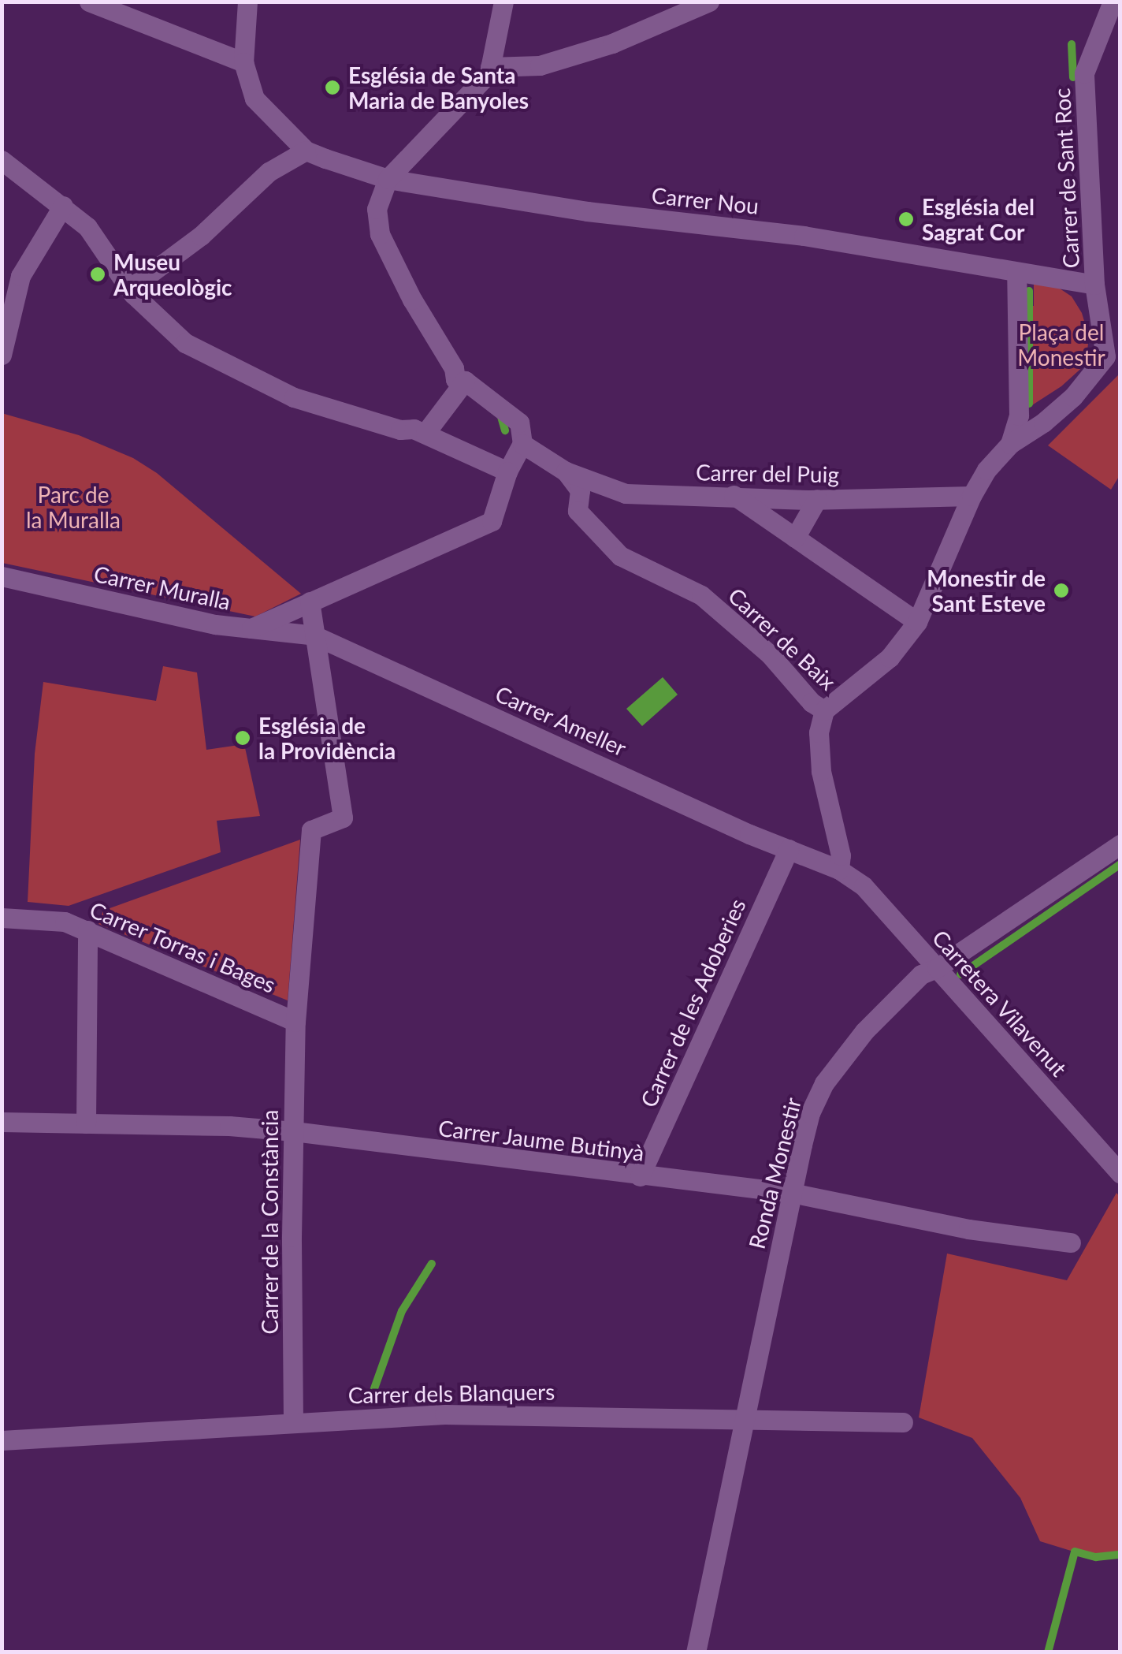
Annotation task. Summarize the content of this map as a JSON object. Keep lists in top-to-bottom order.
{
  "streets": {
    "street": [
      "Carrer de Sant Roc",
      "Carrer Nou",
      "Carrer del Puig",
      "Carrer Muralla",
      "Carrer de Baix",
      "Carrer Ameller",
      "Carrer Torras i Bages",
      "Carrer de les Adoberies",
      "Carretera Vilavenut",
      "Carrer Jaume Butinyà",
      "Ronda Monestir",
      "Carrer de la Constància",
      "Carrer dels Blanquers"
    ]
  },
  "crossings": [
    ["Carrer del Puig", "Carrer de Baix"],
    ["Carrer Muralla", "Carrer Ameller"],
    ["Carrer Muralla", "Carrer de la Constància"],
    ["Carrer de Baix", "Carrer Ameller"],
    ["Carrer de Baix", "Carretera Vilavenut"],
    ["Carrer Ameller", "Carrer de les Adoberies"],
    ["Carrer Ameller", "Carretera Vilavenut"],
    ["Carrer Ameller", "Carrer de la Constància"],
    ["Carrer Torras i Bages", "Carrer de la Constància"],
    ["Carrer de les Adoberies", "Carrer Jaume Butinyà"],
    ["Carretera Vilavenut", "Ronda Monestir"],
    ["Carrer Jaume Butinyà", "Ronda Monestir"],
    ["Carrer Jaume Butinyà", "Carrer de la Constància"],
    ["Ronda Monestir", "Carrer dels Blanquers"],
    ["Carrer de la Constància", "Carrer dels Blanquers"]
  ],
  "parks": ["Plaça del Monestir", "Parc de la Muralla"],
  "places": [
    "Església de Santa Maria de Banyoles",
    "Església del Sagrat Cor",
    "Museu Arqueològic",
    "Monestir de Sant Esteve",
    "Església de la Providència"
  ]
}
